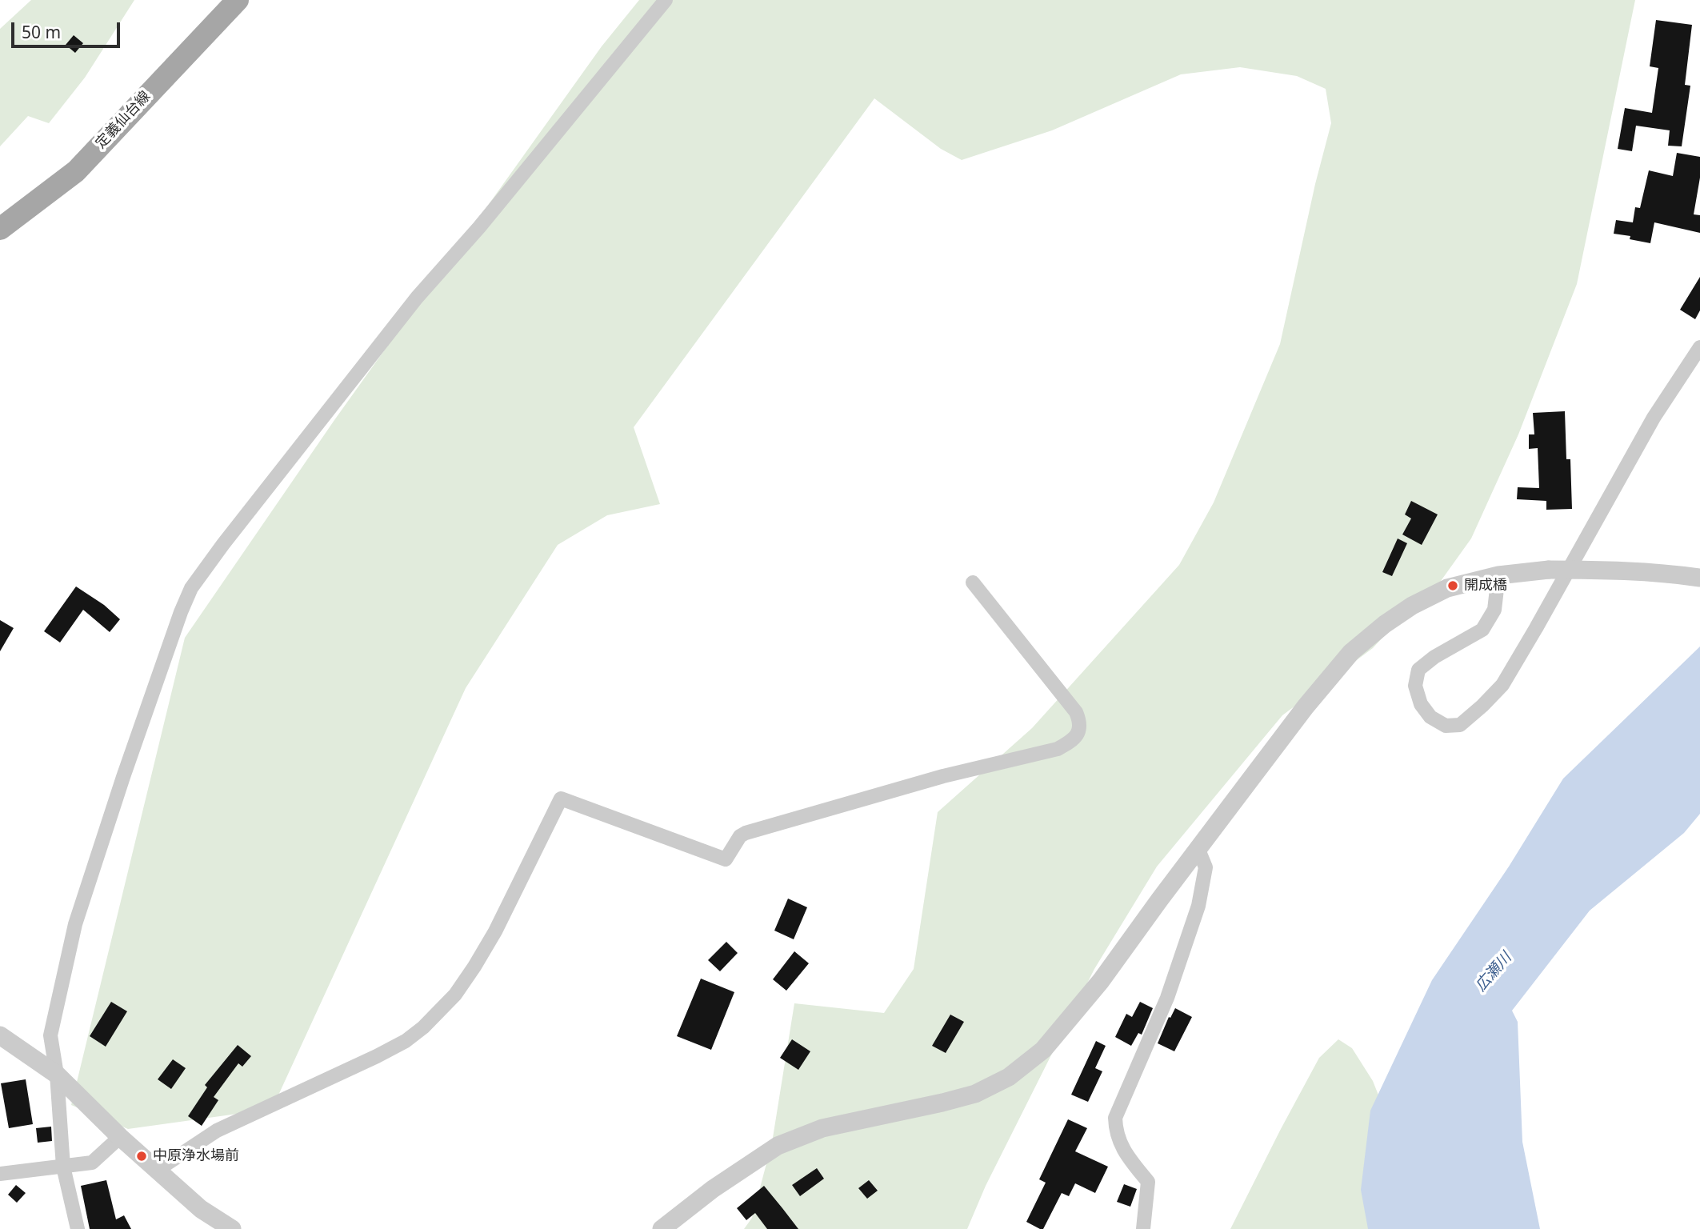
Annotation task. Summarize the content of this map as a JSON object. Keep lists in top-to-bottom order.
{
  "streets": {
    "main road": ["定義仙台線"]
  },
  "water": ["広瀬川"],
  "places": ["開成橋", "中原浄水場前"],
  "scale_bar": "50 m"
}
